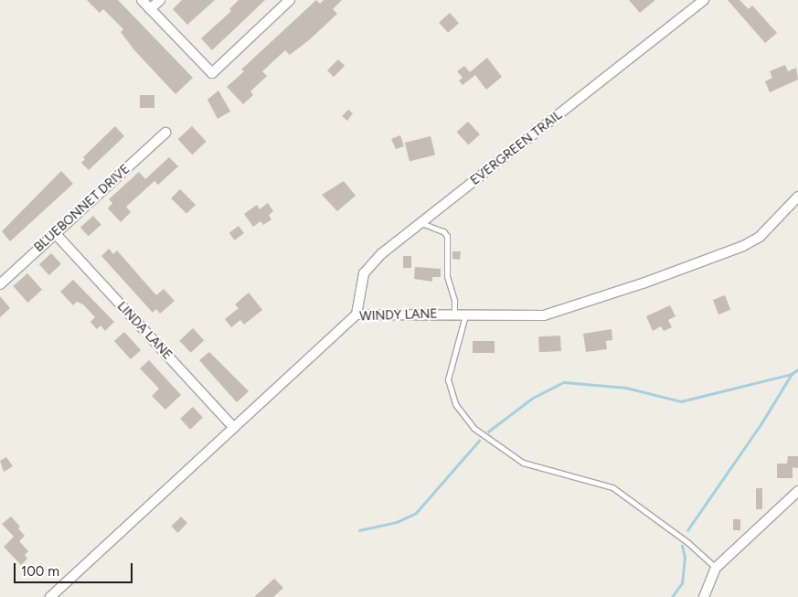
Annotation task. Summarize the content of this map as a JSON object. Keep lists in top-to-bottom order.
{
  "streets": {
    "street": [
      "EVERGREEN TRAIL",
      "BLUEBONNET DRIVE",
      "WINDY LANE",
      "LINDA LANE"
    ]
  },
  "crossings": [
    ["EVERGREEN TRAIL", "WINDY LANE"],
    ["BLUEBONNET DRIVE", "LINDA LANE"],
    ["WINDY LANE", "LINDA LANE"]
  ],
  "scale_bar": "100 m"
}
